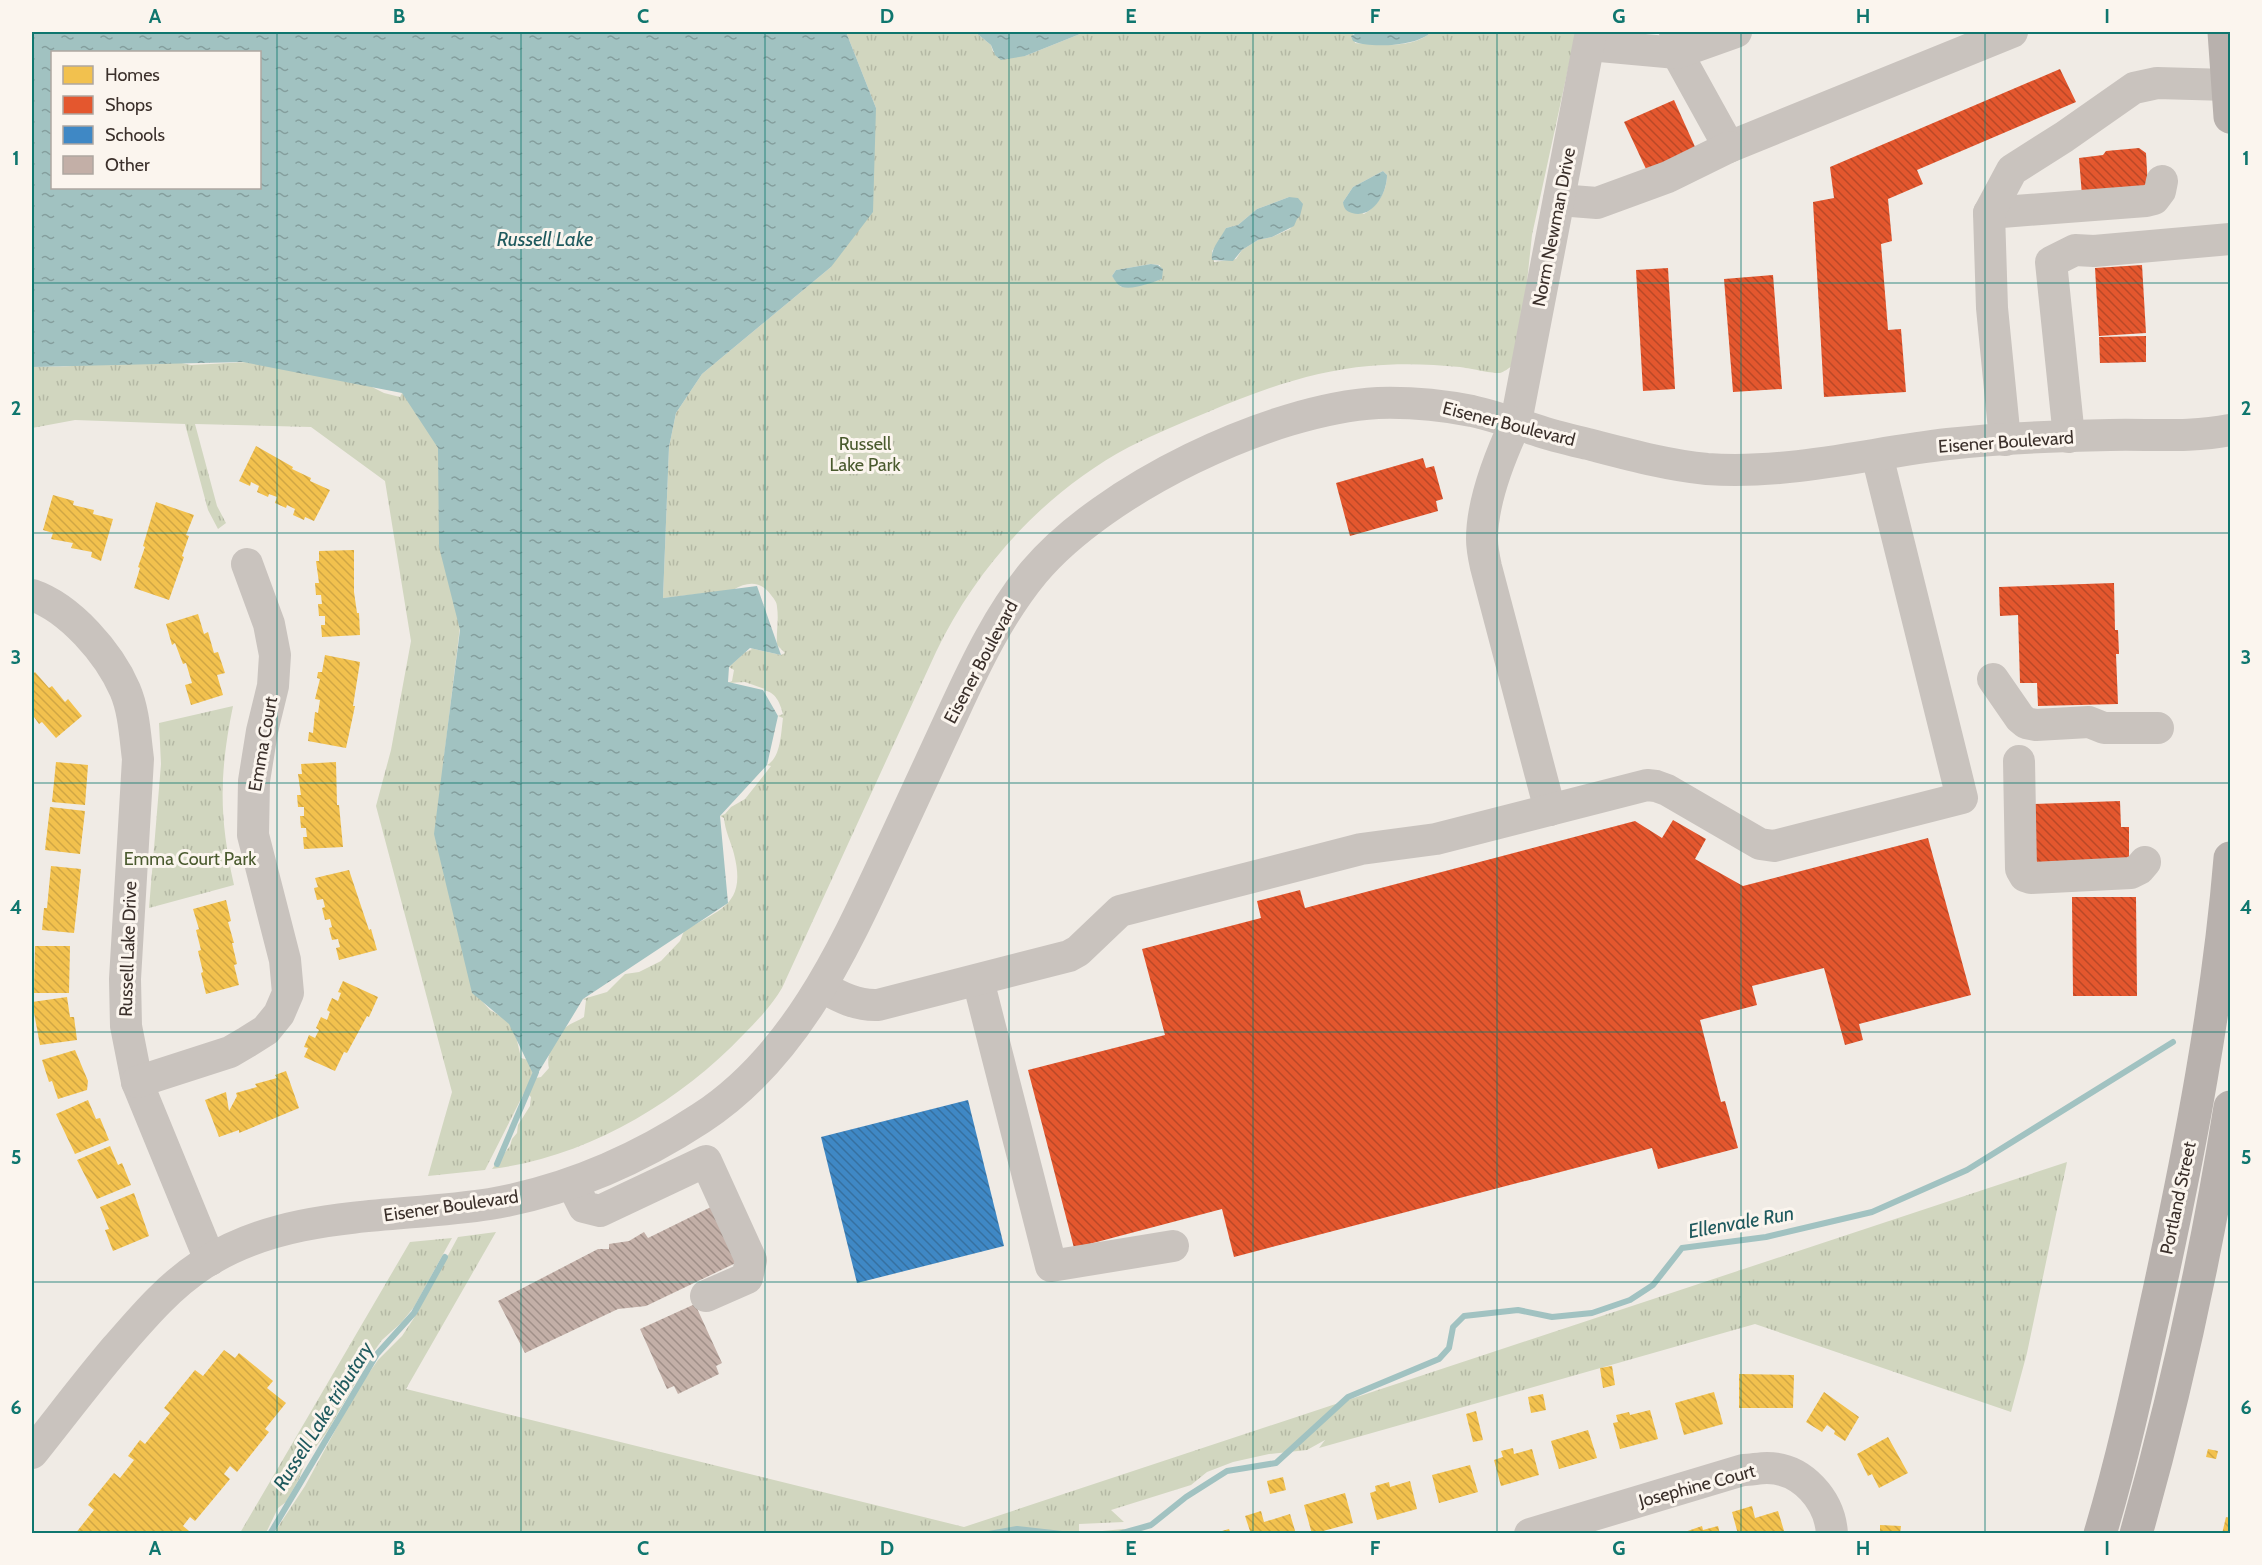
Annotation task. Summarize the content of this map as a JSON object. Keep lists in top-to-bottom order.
{
  "streets": {
    "main road": ["Portland Street"],
    "street": [
      "Norm Newman Drive",
      "Eisener Boulevard",
      "Emma Court",
      "Russell Lake Drive",
      "Josephine Court"
    ]
  },
  "crossings": [
    ["Norm Newman Drive", "Eisener Boulevard"],
    ["Eisener Boulevard", "Russell Lake Drive"],
    ["Emma Court", "Russell Lake Drive"]
  ],
  "water": ["Russell Lake", "Ellenvale Run", "Russell Lake tributary"],
  "parks": ["Russell Lake Park", "Emma Court Park"],
  "legend": [
    "Homes",
    "Shops",
    "Schools",
    "Other"
  ],
  "grid": {
    "columns": [
      "A",
      "B",
      "C",
      "D",
      "E",
      "F",
      "G",
      "H",
      "I"
    ],
    "rows": [
      "1",
      "2",
      "3",
      "4",
      "5",
      "6"
    ]
  }
}
